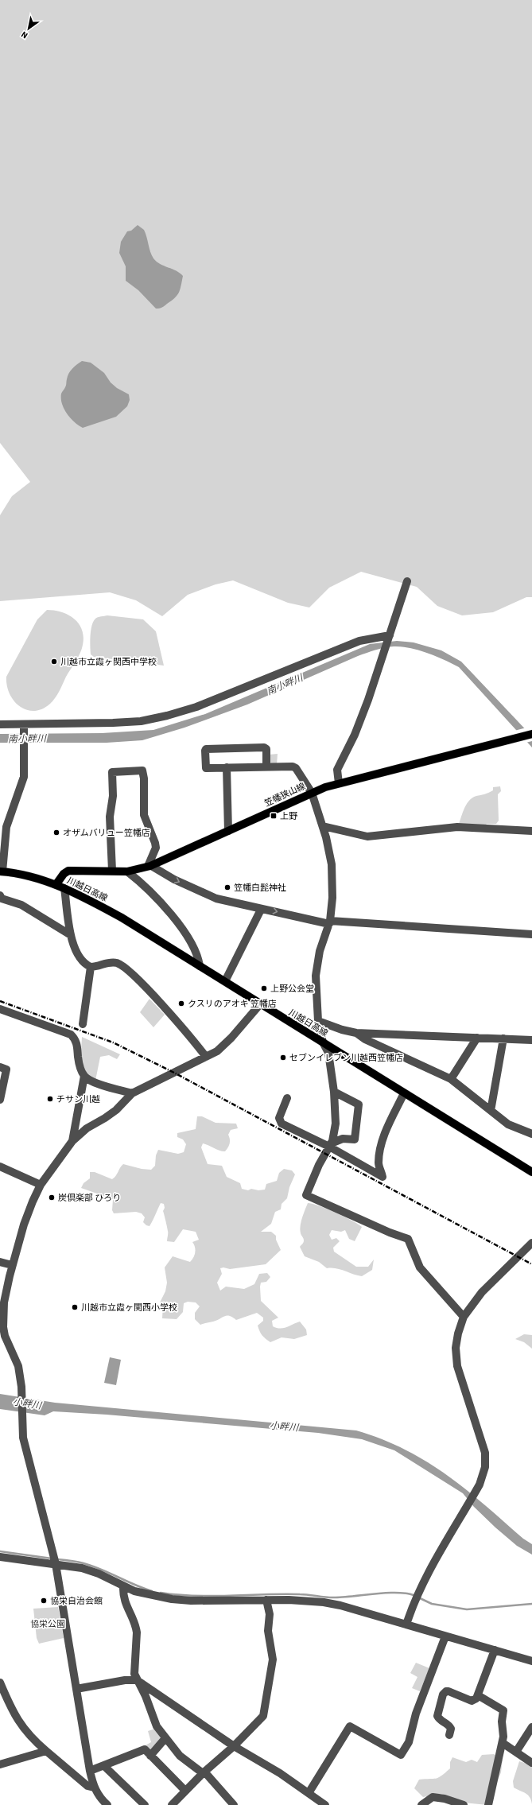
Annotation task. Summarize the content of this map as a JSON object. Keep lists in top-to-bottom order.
{
  "streets": {
    "main road": ["笠幡狭山線", "川越日高線"]
  },
  "crossings": [
    ["笠幡狭山線", "川越日高線"]
  ],
  "water": ["南小畔川", "小畔川"],
  "parks": ["協栄公園"],
  "places": {
    "other": [
      "川越市立霞ヶ関西中学校",
      "オザムバリュー笠幡店",
      "笠幡白髭神社",
      "上野公会堂",
      "クスリのアオキ 笠幡店",
      "セブンイレブン川越西笠幡店",
      "チサン川越",
      "炭倶楽部 ひろり",
      "川越市立霞ヶ関西小学校",
      "協栄自治会館"
    ],
    "transit": ["上野"]
  },
  "north": "bottom left"
}
